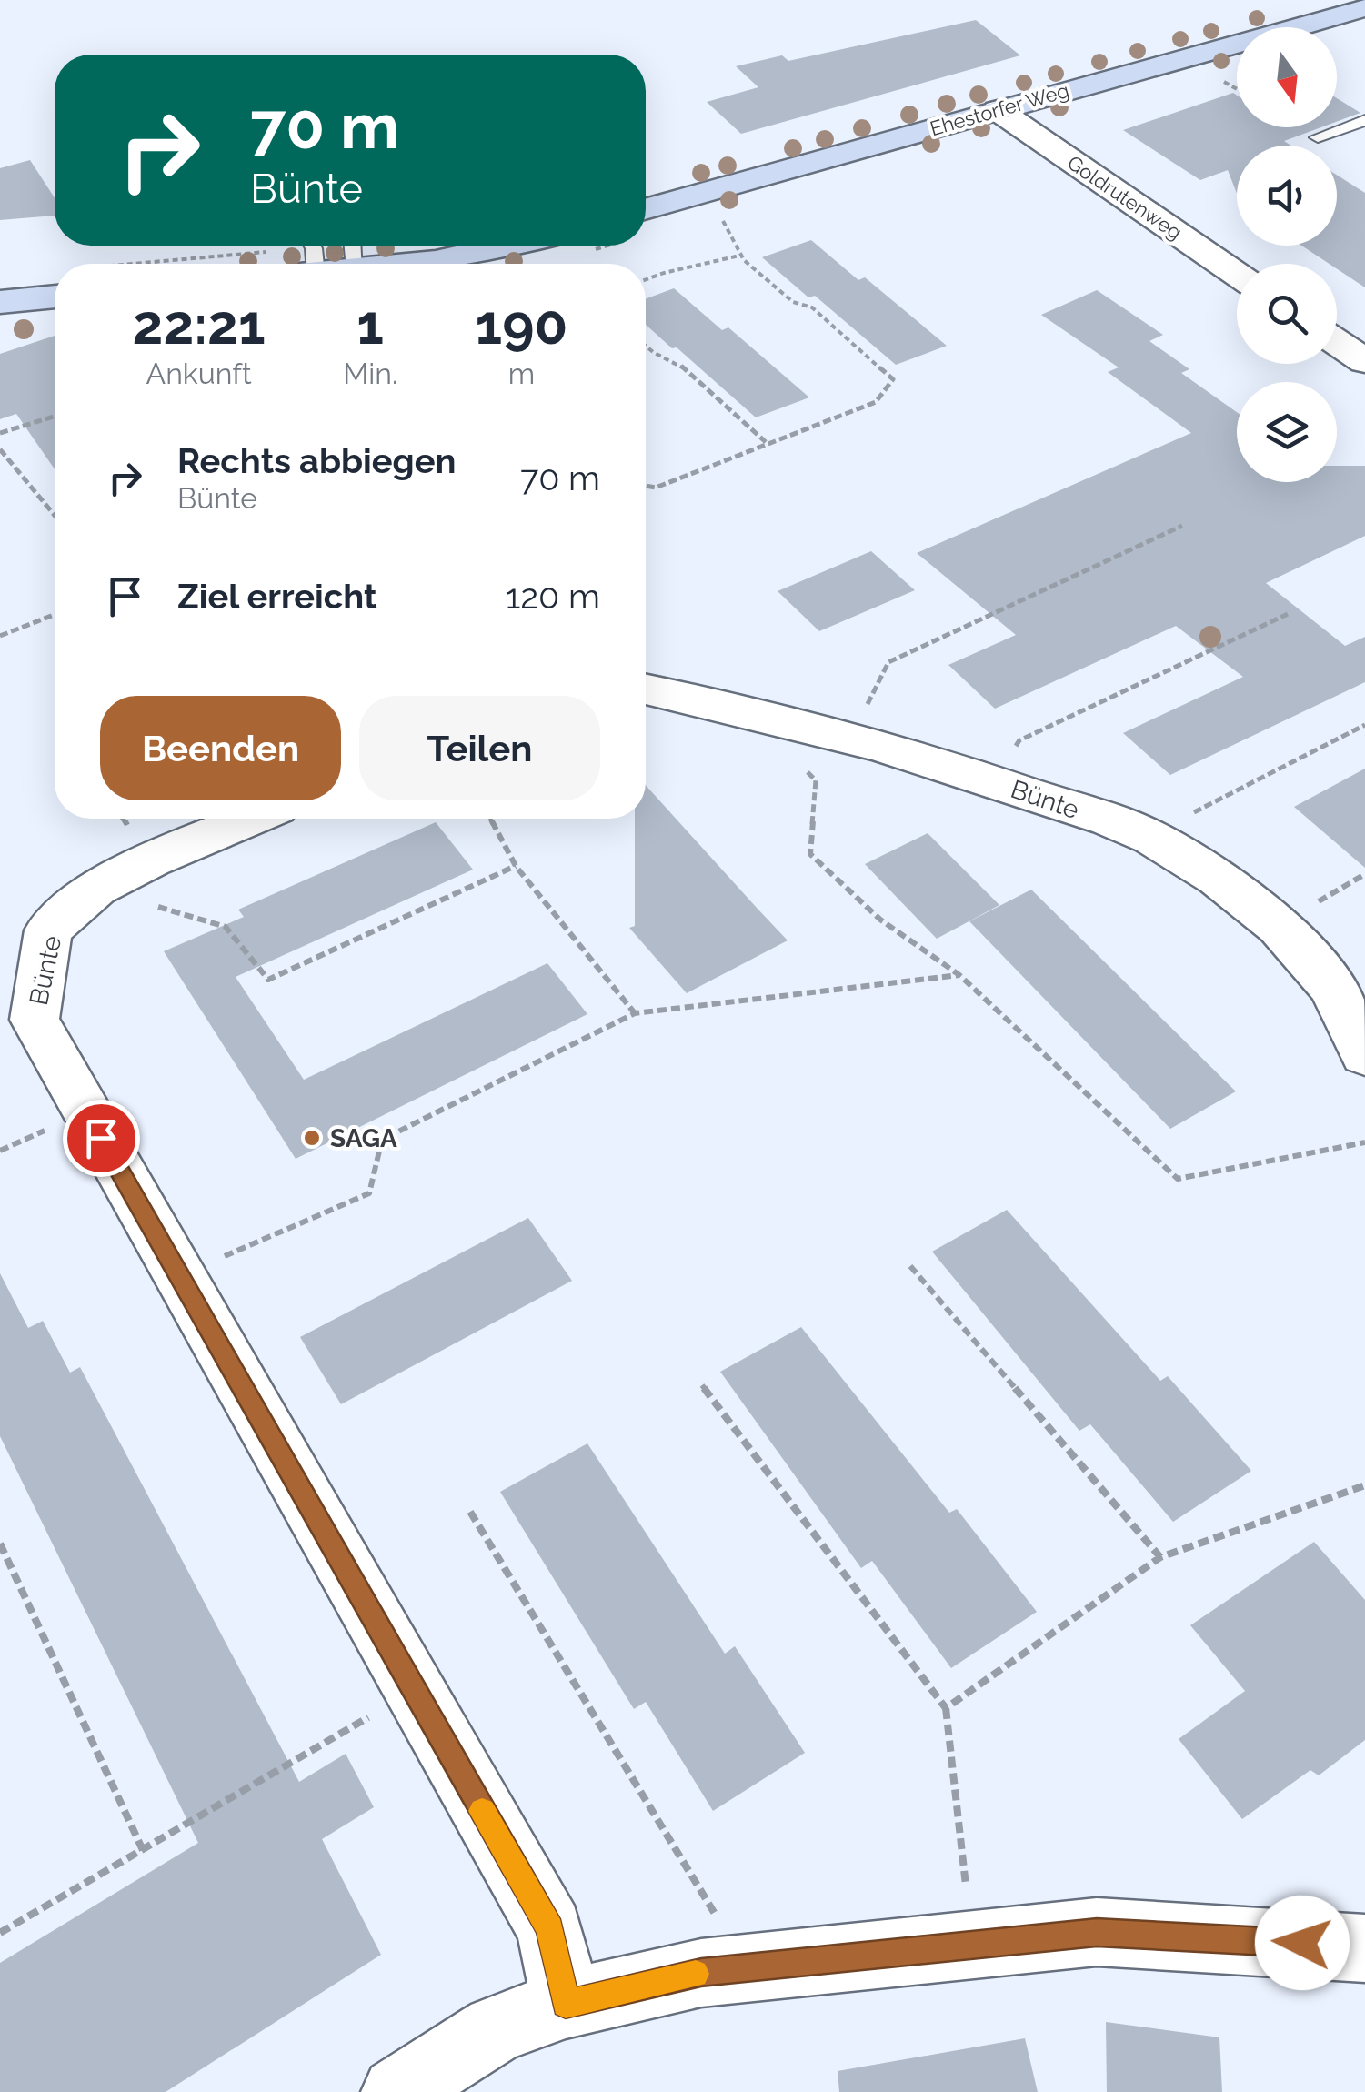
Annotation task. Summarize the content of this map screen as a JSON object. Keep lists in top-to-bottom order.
{
  "streets": {
    "main road": ["Ehestorfer Weg"],
    "street": ["Goldrutenweg", "Bünte"]
  },
  "crossings": [
    ["Ehestorfer Weg", "Goldrutenweg"]
  ],
  "places": ["SAGA"],
  "north": "bottom",
  "page": {
    "turn": ["70 m", "Bünte"],
    "eta": [
      "22:21",
      "Ankunft",
      "1",
      "Min.",
      "190",
      "m"
    ],
    "list": [
      {
        "name": "Rechts abbiegen",
        "note": "Bünte",
        "value": "70 m"
      },
      {
        "name": "Ziel erreicht",
        "value": "120 m"
      }
    ],
    "buttons": ["Beenden", "Teilen"]
  }
}
